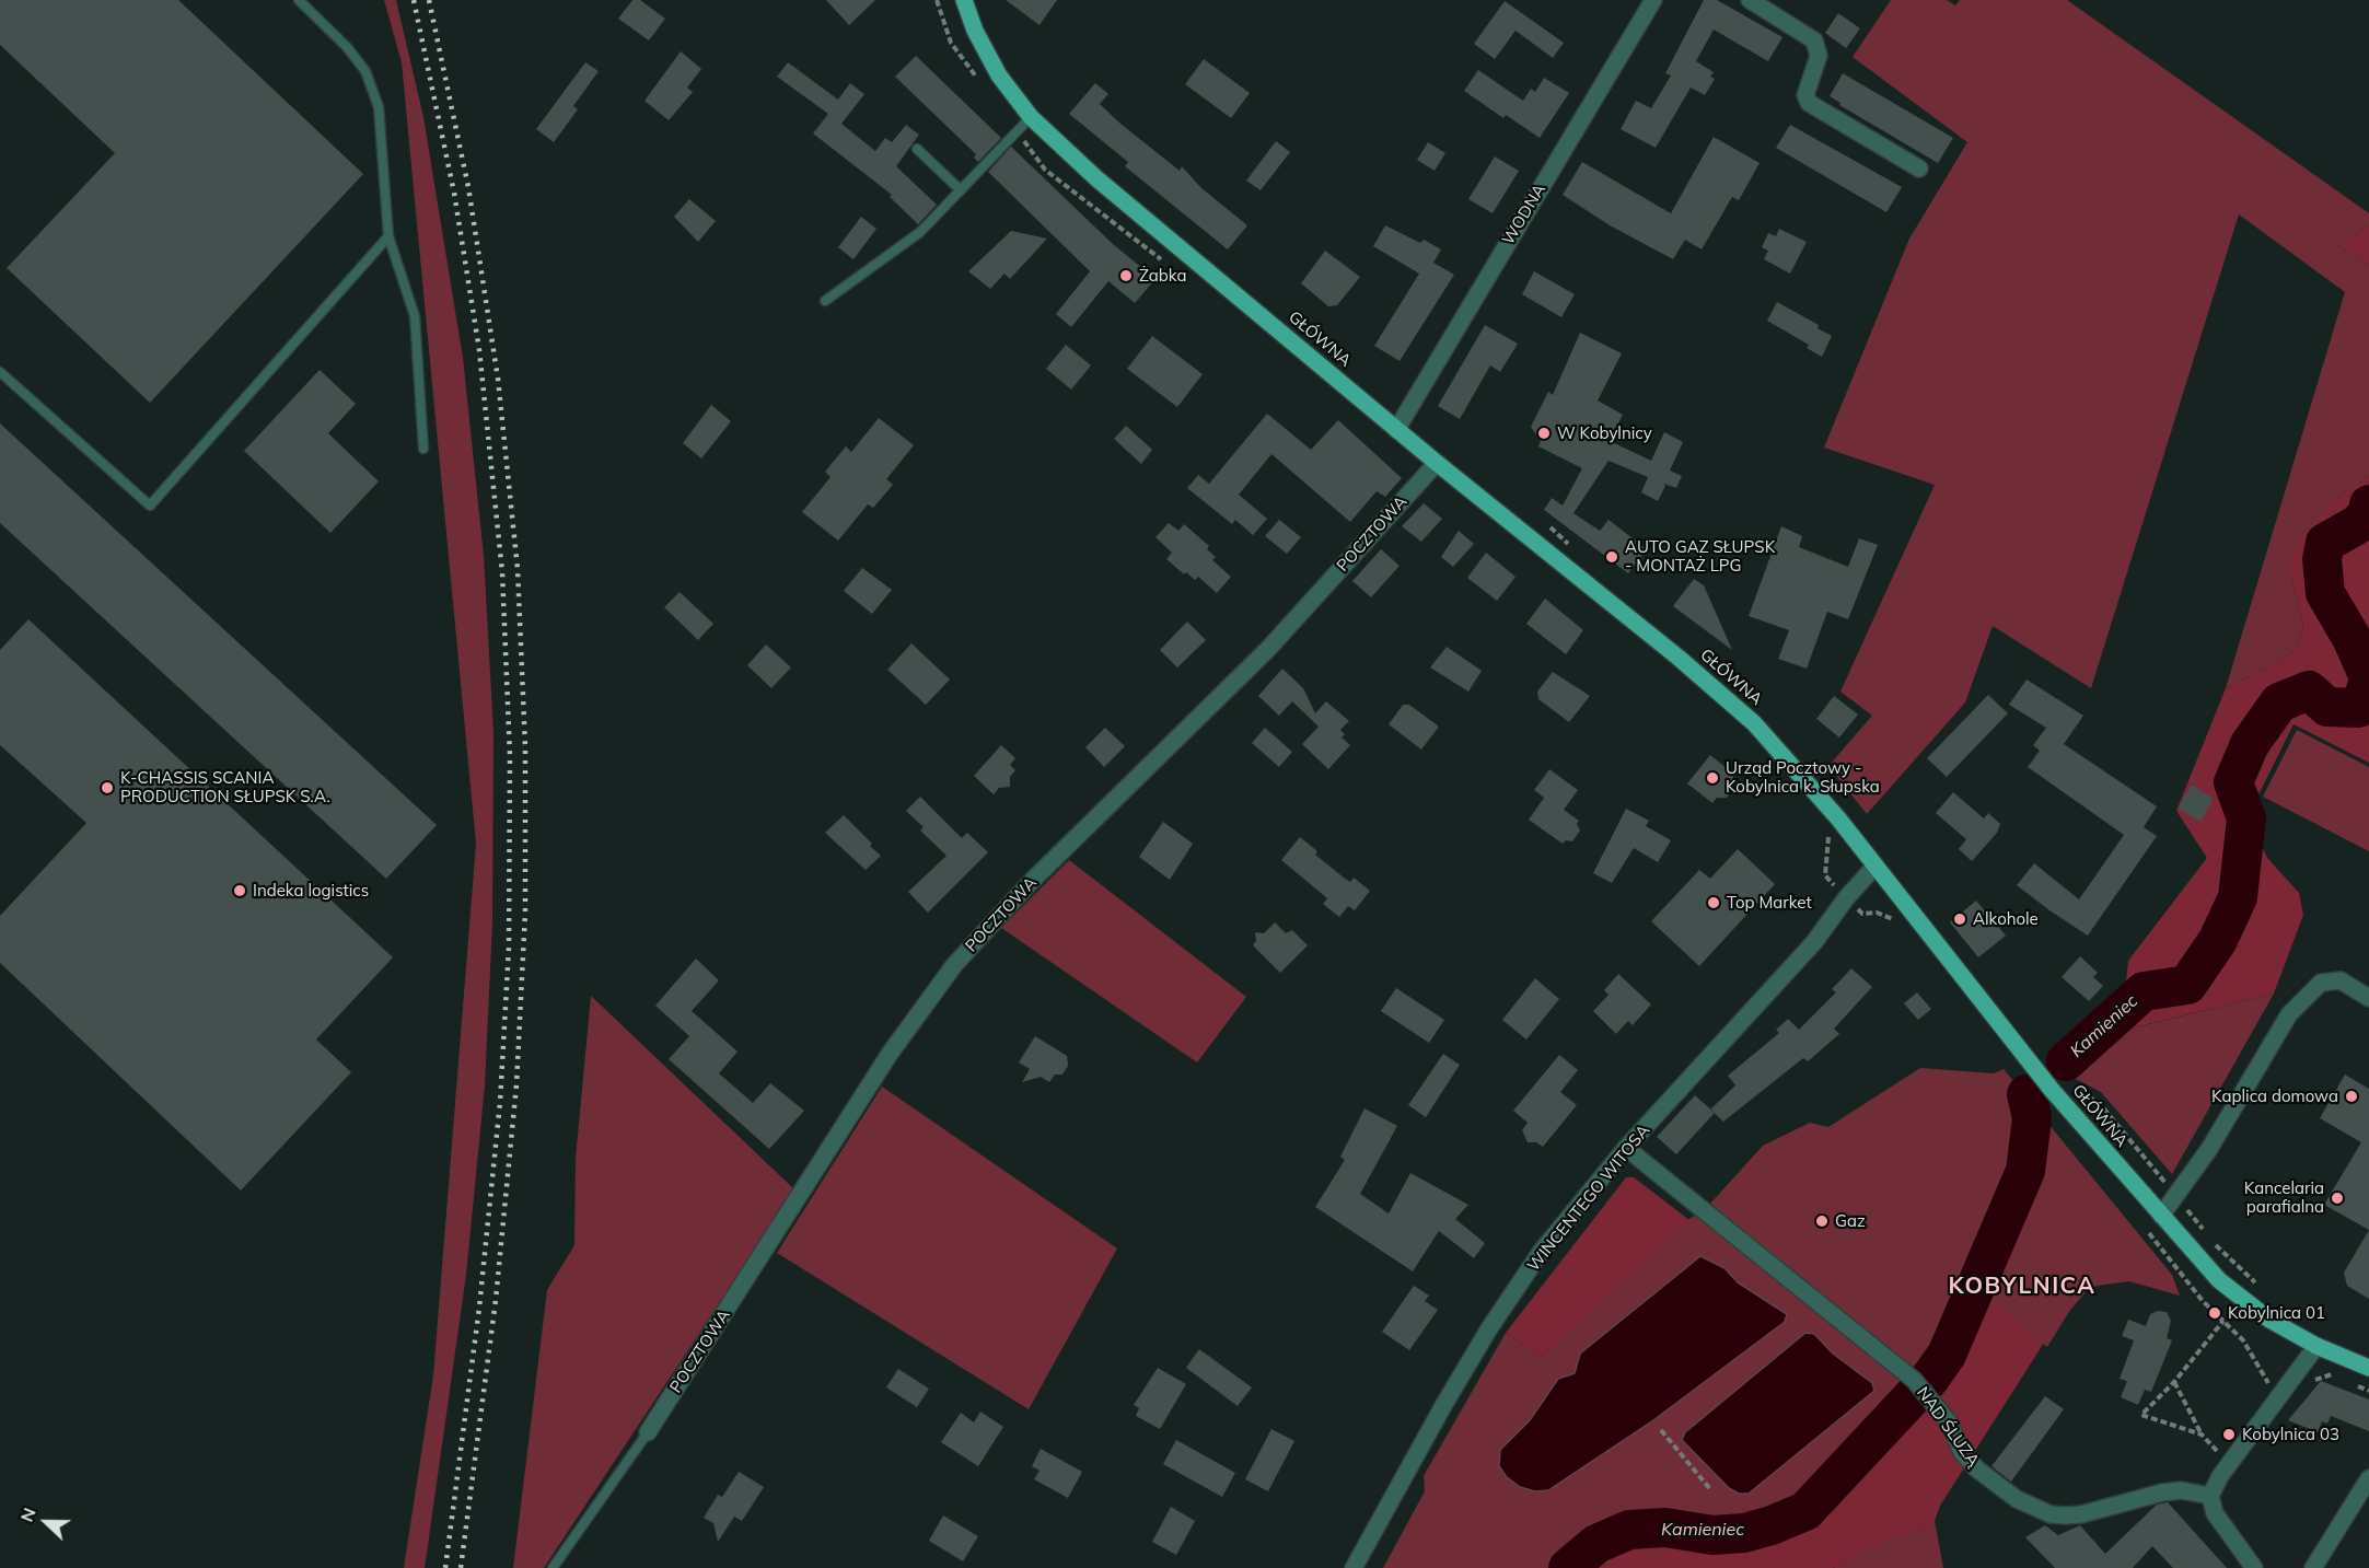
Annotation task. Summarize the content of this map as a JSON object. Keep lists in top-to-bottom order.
{
  "streets": {
    "main road": ["GŁÓWNA"],
    "street": [
      "WODNA",
      "POCZTOWA",
      "WINCENTEGO WITOSA",
      "NAD ŚLUZĄ"
    ]
  },
  "crossings": [
    ["WODNA", "GŁÓWNA"],
    ["GŁÓWNA", "POCZTOWA"],
    ["GŁÓWNA", "WINCENTEGO WITOSA"],
    ["WINCENTEGO WITOSA", "NAD ŚLUZĄ"]
  ],
  "districts": ["KOBYLNICA"],
  "water": ["Kamieniec"],
  "places": [
    "Żabka",
    "W Kobylnicy",
    "AUTO GAZ SŁUPSK - MONTAŻ LPG",
    "Urząd Pocztowy - Kobylnica k. Słupska",
    "K-CHASSIS SCANIA PRODUCTION SŁUPSK S.A.",
    "Indeka logistics",
    "Top Market",
    "Alkohole",
    "Kaplica domowa",
    "Kancelaria parafialna",
    "Gaz",
    "Kobylnica 01",
    "Kobylnica 03"
  ],
  "north": "left"
}
